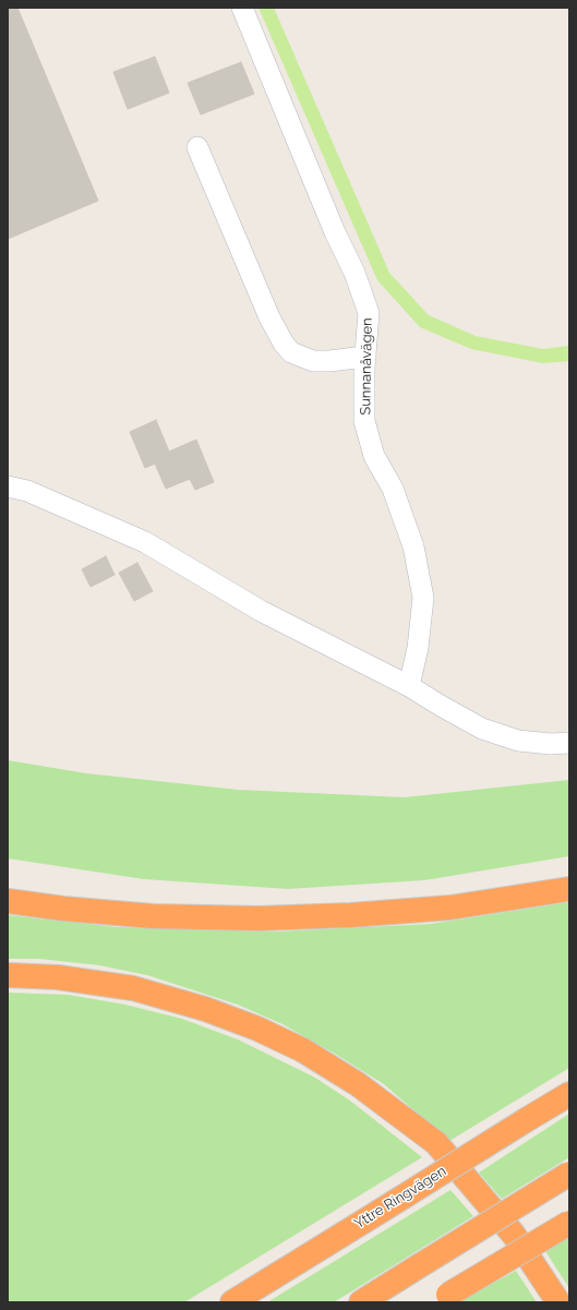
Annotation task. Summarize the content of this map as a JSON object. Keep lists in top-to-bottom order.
{
  "streets": {
    "highway": ["Yttre Ringvägen"],
    "street": ["Sunnanåvägen"]
  }
}
